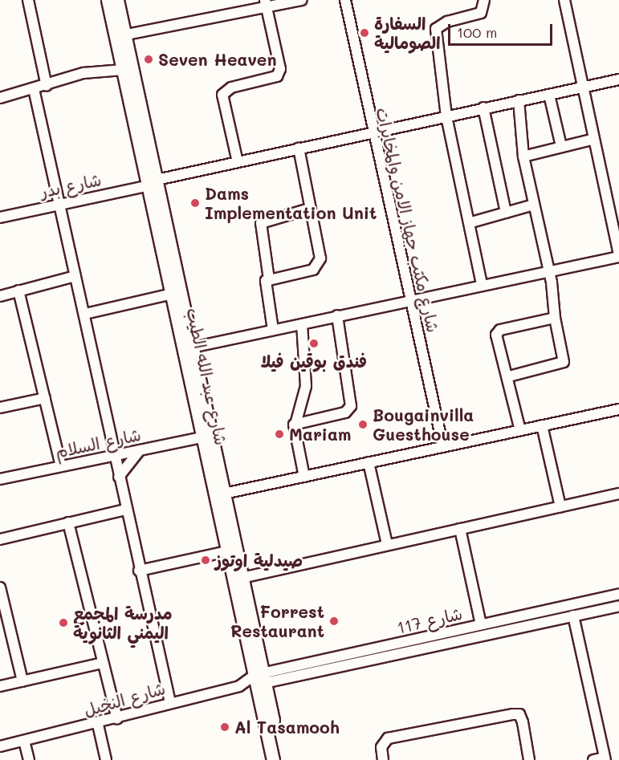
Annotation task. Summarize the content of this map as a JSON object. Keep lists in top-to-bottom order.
{
  "streets": {
    "main road": ["شارع عبد الله الطيب"],
    "street": [
      "شارع بدر",
      "شارع مكتب جهاز الامن والمخابرات",
      "شارع السلام",
      "شارع 117",
      "شارع النخيل"
    ]
  },
  "crossings": [
    ["شارع بدر", "شارع مكتب جهاز الامن والمخابرات"],
    ["شارع بدر", "شارع عبد الله الطيب"],
    ["شارع عبد الله الطيب", "شارع السلام"],
    ["شارع عبد الله الطيب", "شارع 117"],
    ["شارع عبد الله الطيب", "شارع النخيل"],
    ["شارع 117", "شارع النخيل"]
  ],
  "places": [
    "السفارة الصومالية",
    "Seven Heaven",
    "Dams Implementation Unit",
    "فندق بوقين فيلا",
    "Bougainvilla Guesthouse",
    "Mariam",
    "صيدلية اوتوز",
    "Forrest Restaurant",
    "مدرسة المجمع اليمني الثانوية",
    "Al Tasamooh"
  ],
  "scale_bar": "100 m"
}
